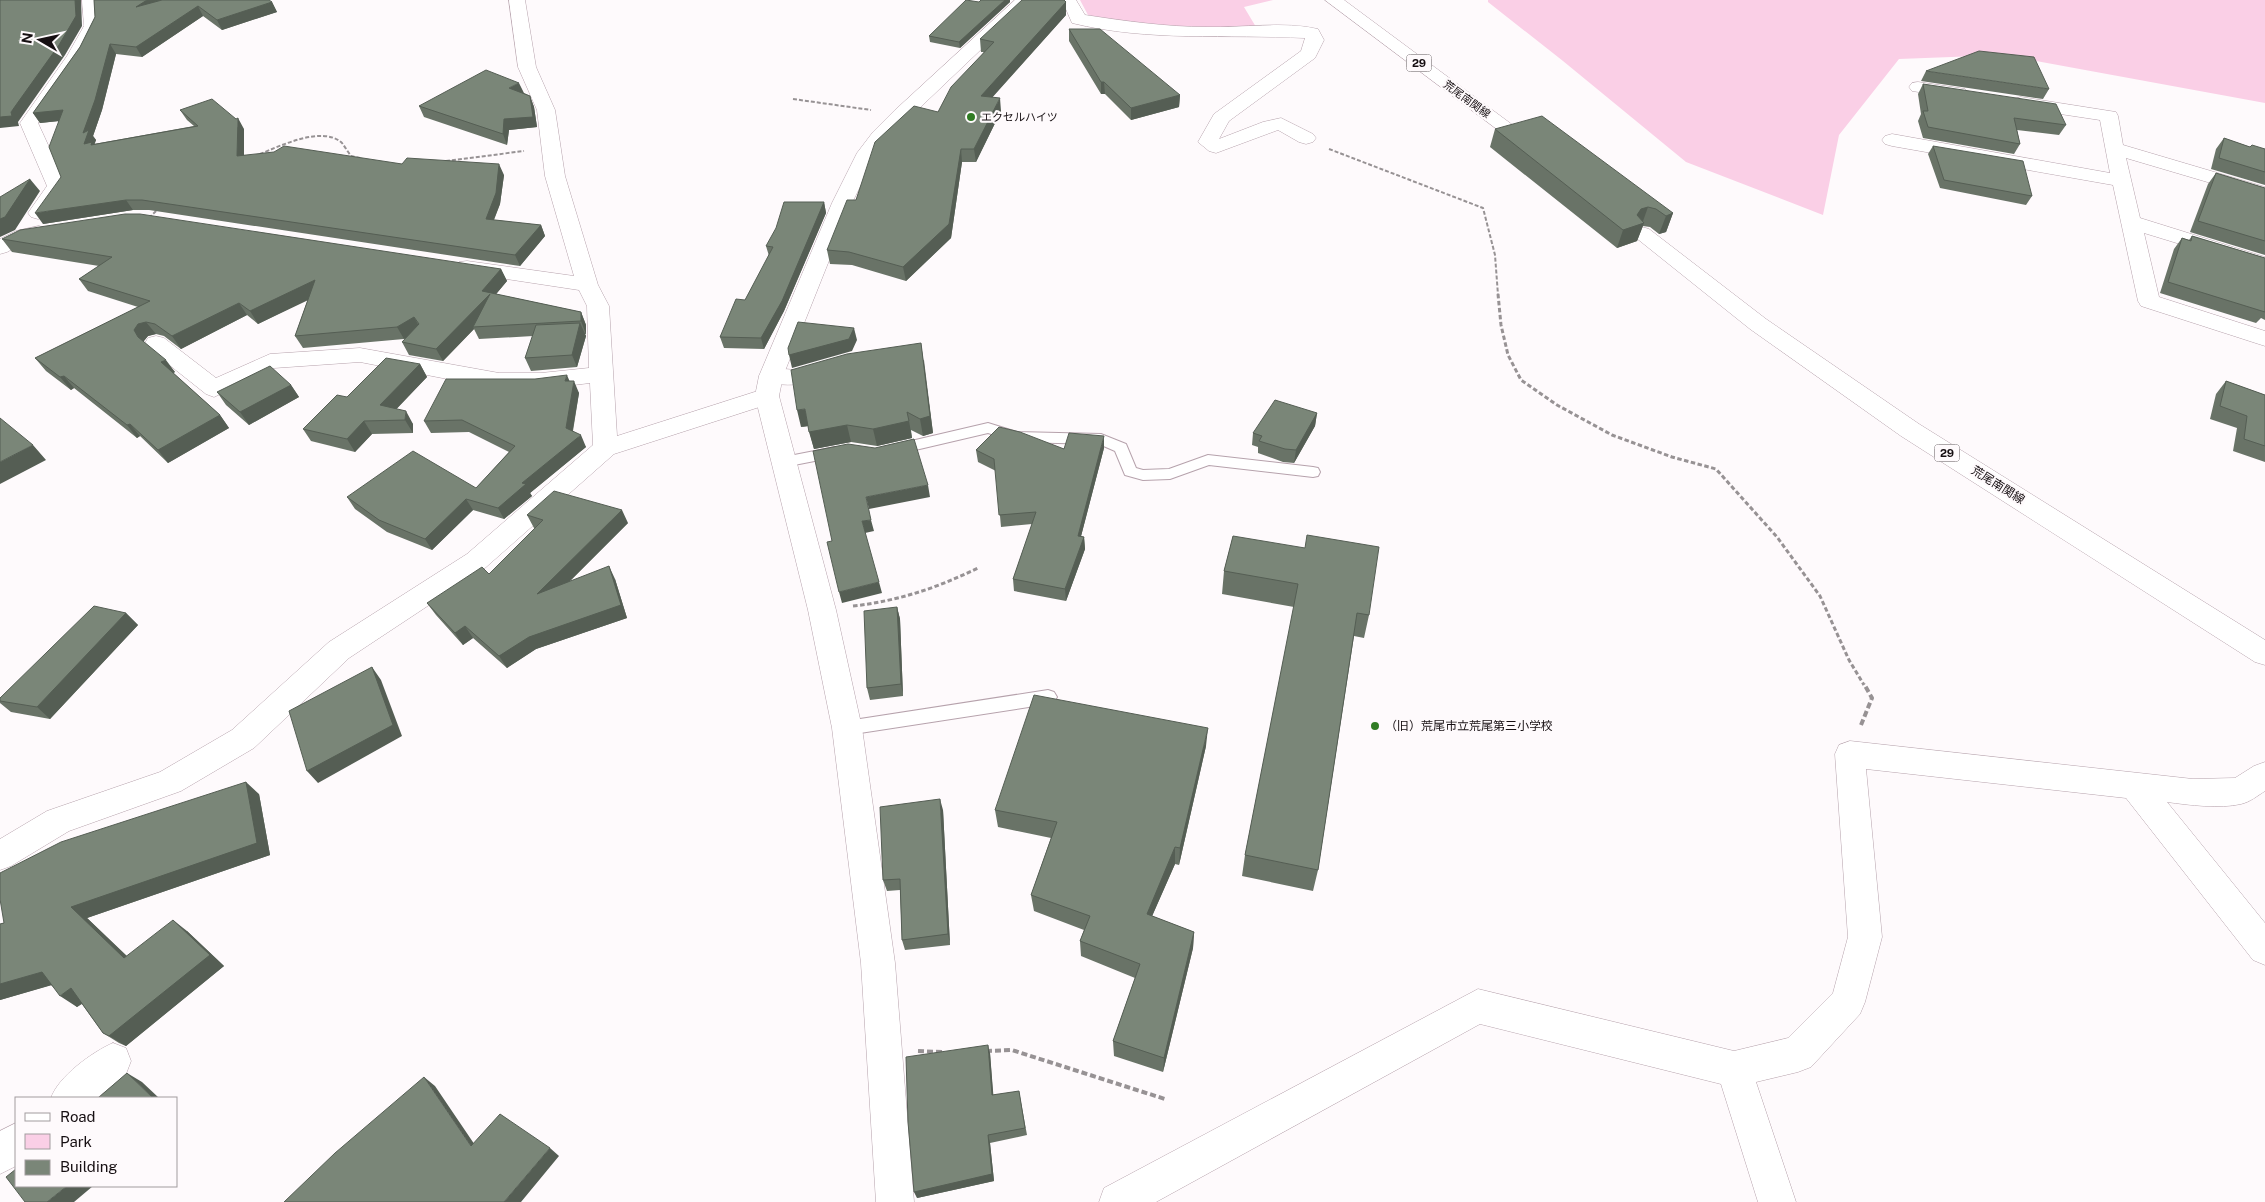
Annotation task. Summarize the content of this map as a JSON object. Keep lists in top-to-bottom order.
{
  "streets": {
    "street": ["29", "荒尾南関線"]
  },
  "places": ["エクセルハイツ", "（旧）荒尾市立荒尾第三小学校"],
  "legend": ["Road", "Park", "Building"],
  "north": "left"
}
